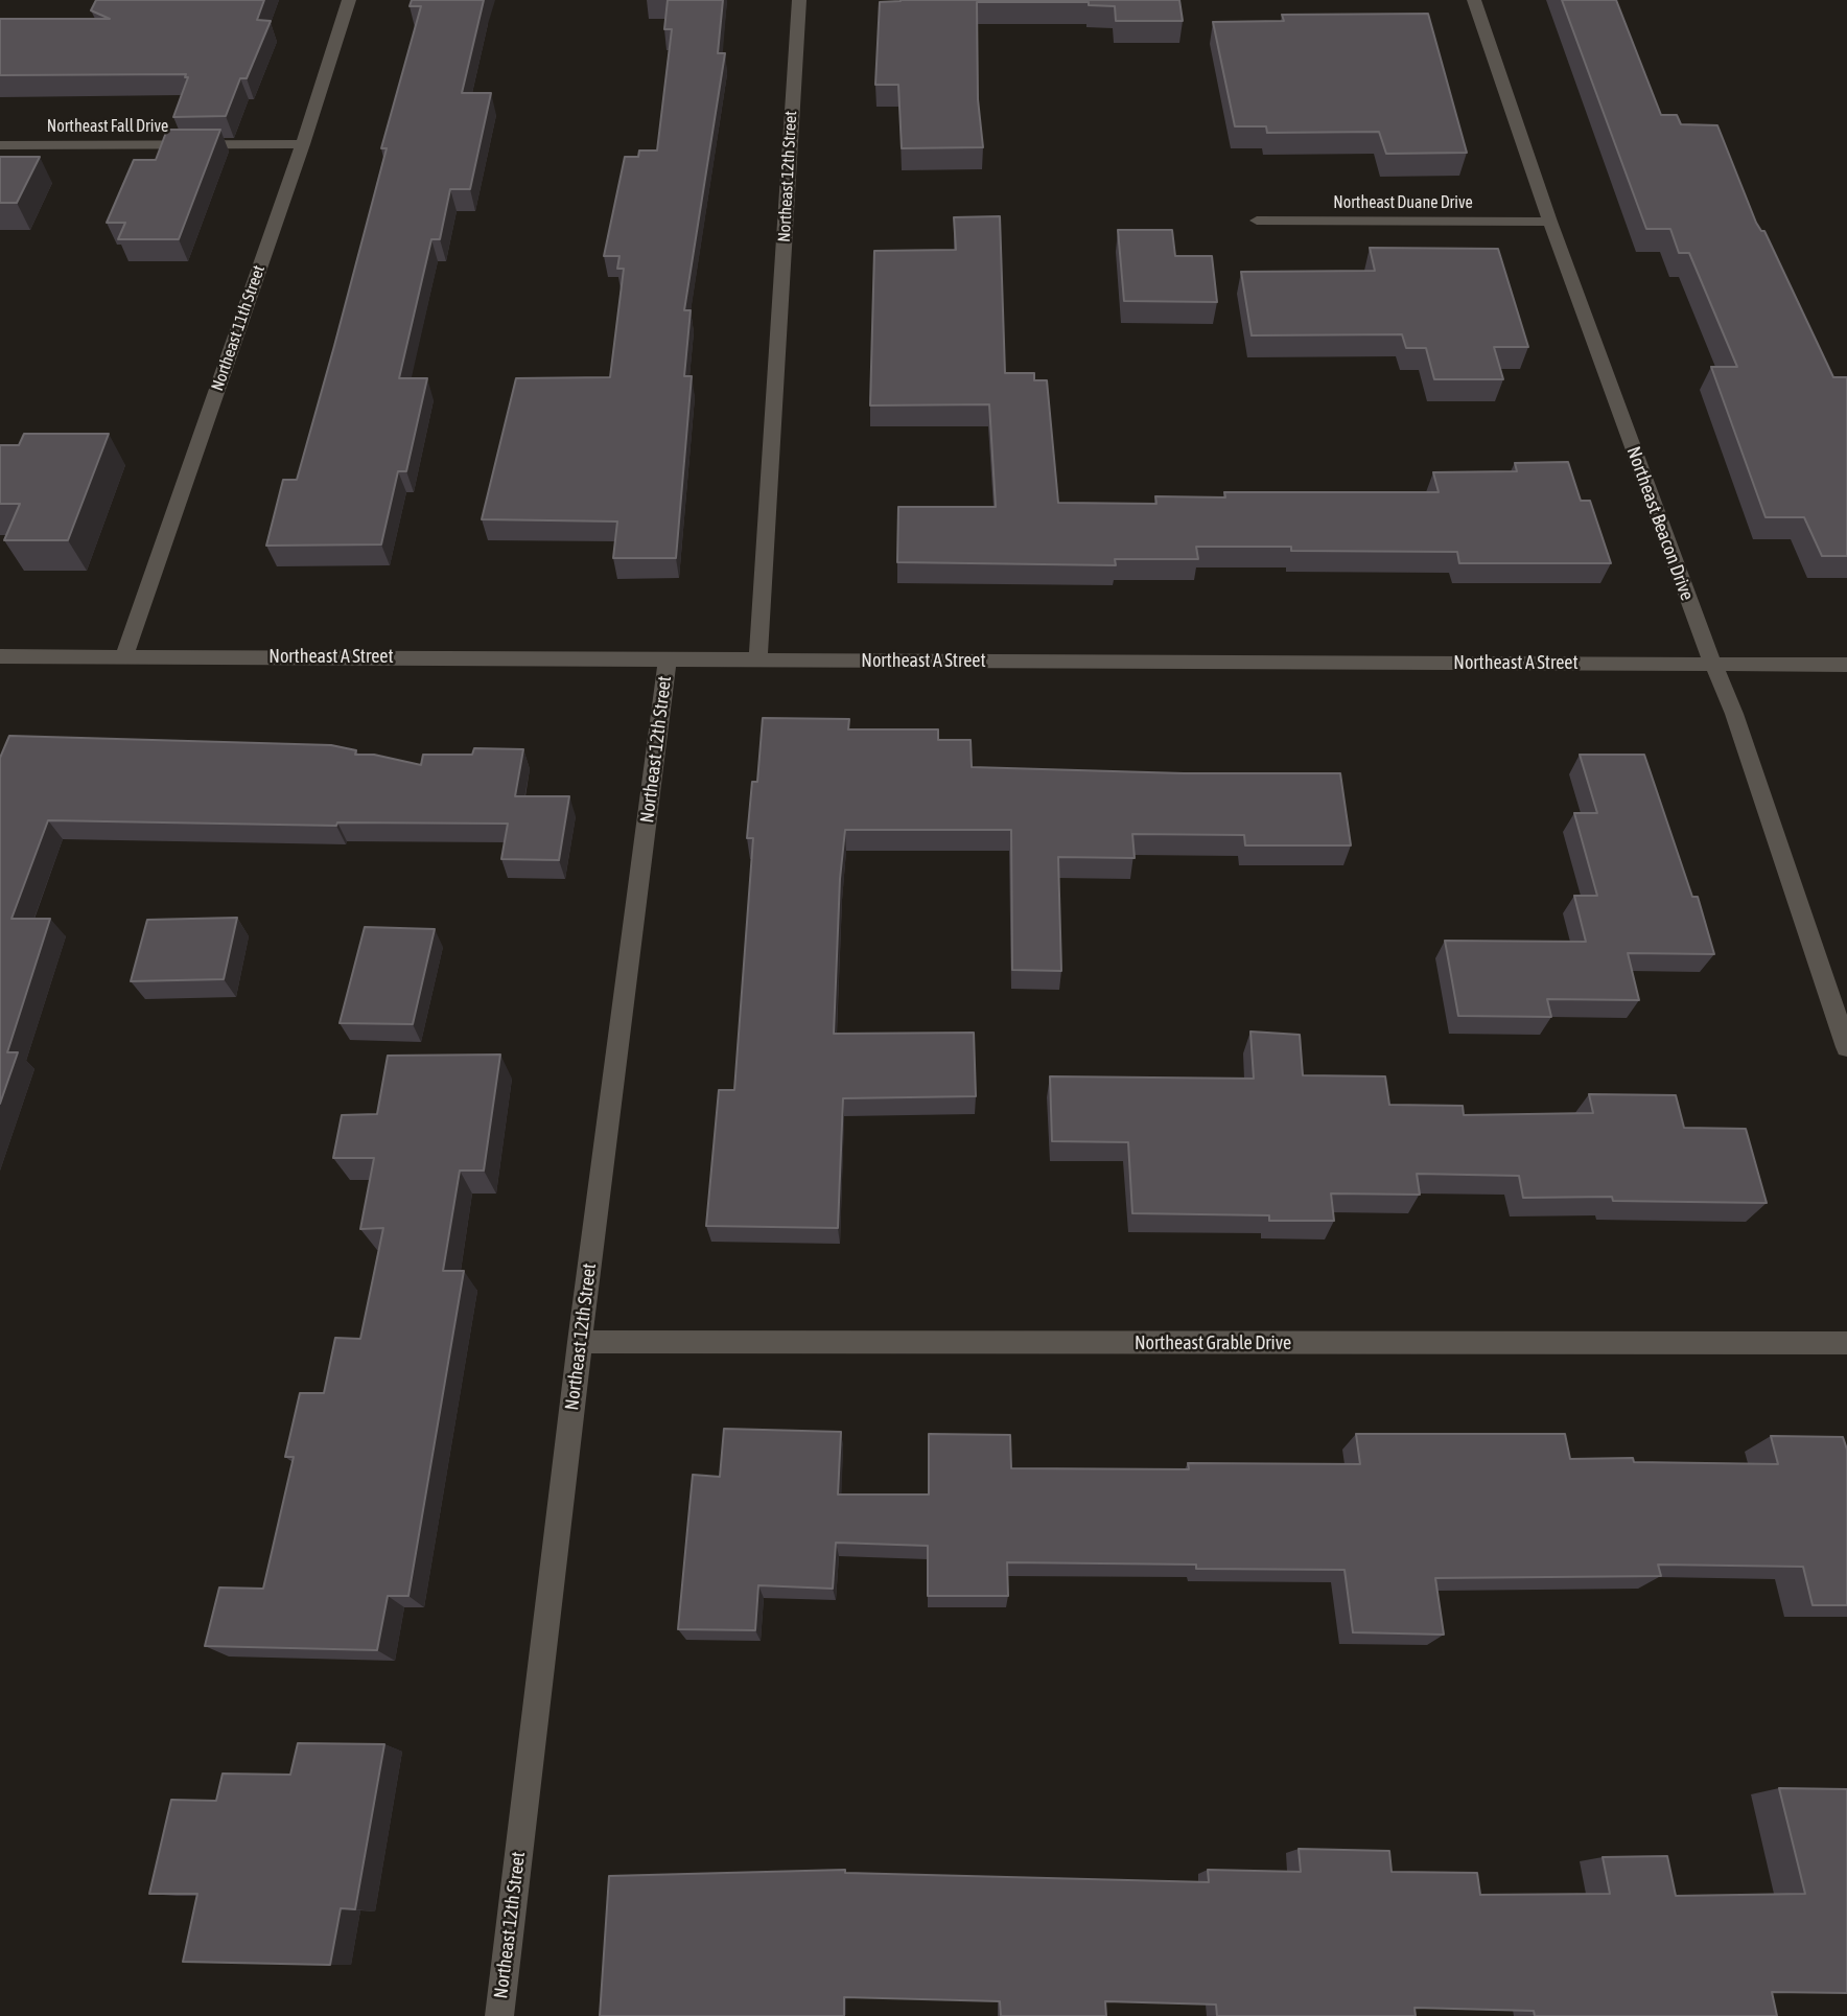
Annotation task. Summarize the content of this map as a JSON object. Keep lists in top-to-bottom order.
{
  "streets": {
    "street": [
      "Northeast Fall Drive",
      "Northeast 12th Street",
      "Northeast Duane Drive",
      "Northeast 11th Street",
      "Northeast Beacon Drive",
      "Northeast A Street",
      "Northeast Grable Drive"
    ]
  },
  "crossings": [
    ["Northeast Fall Drive", "Northeast 11th Street"],
    ["Northeast 12th Street", "Northeast A Street"],
    ["Northeast 12th Street", "Northeast Grable Drive"],
    ["Northeast Duane Drive", "Northeast Beacon Drive"],
    ["Northeast 11th Street", "Northeast A Street"],
    ["Northeast Beacon Drive", "Northeast A Street"]
  ]
}
